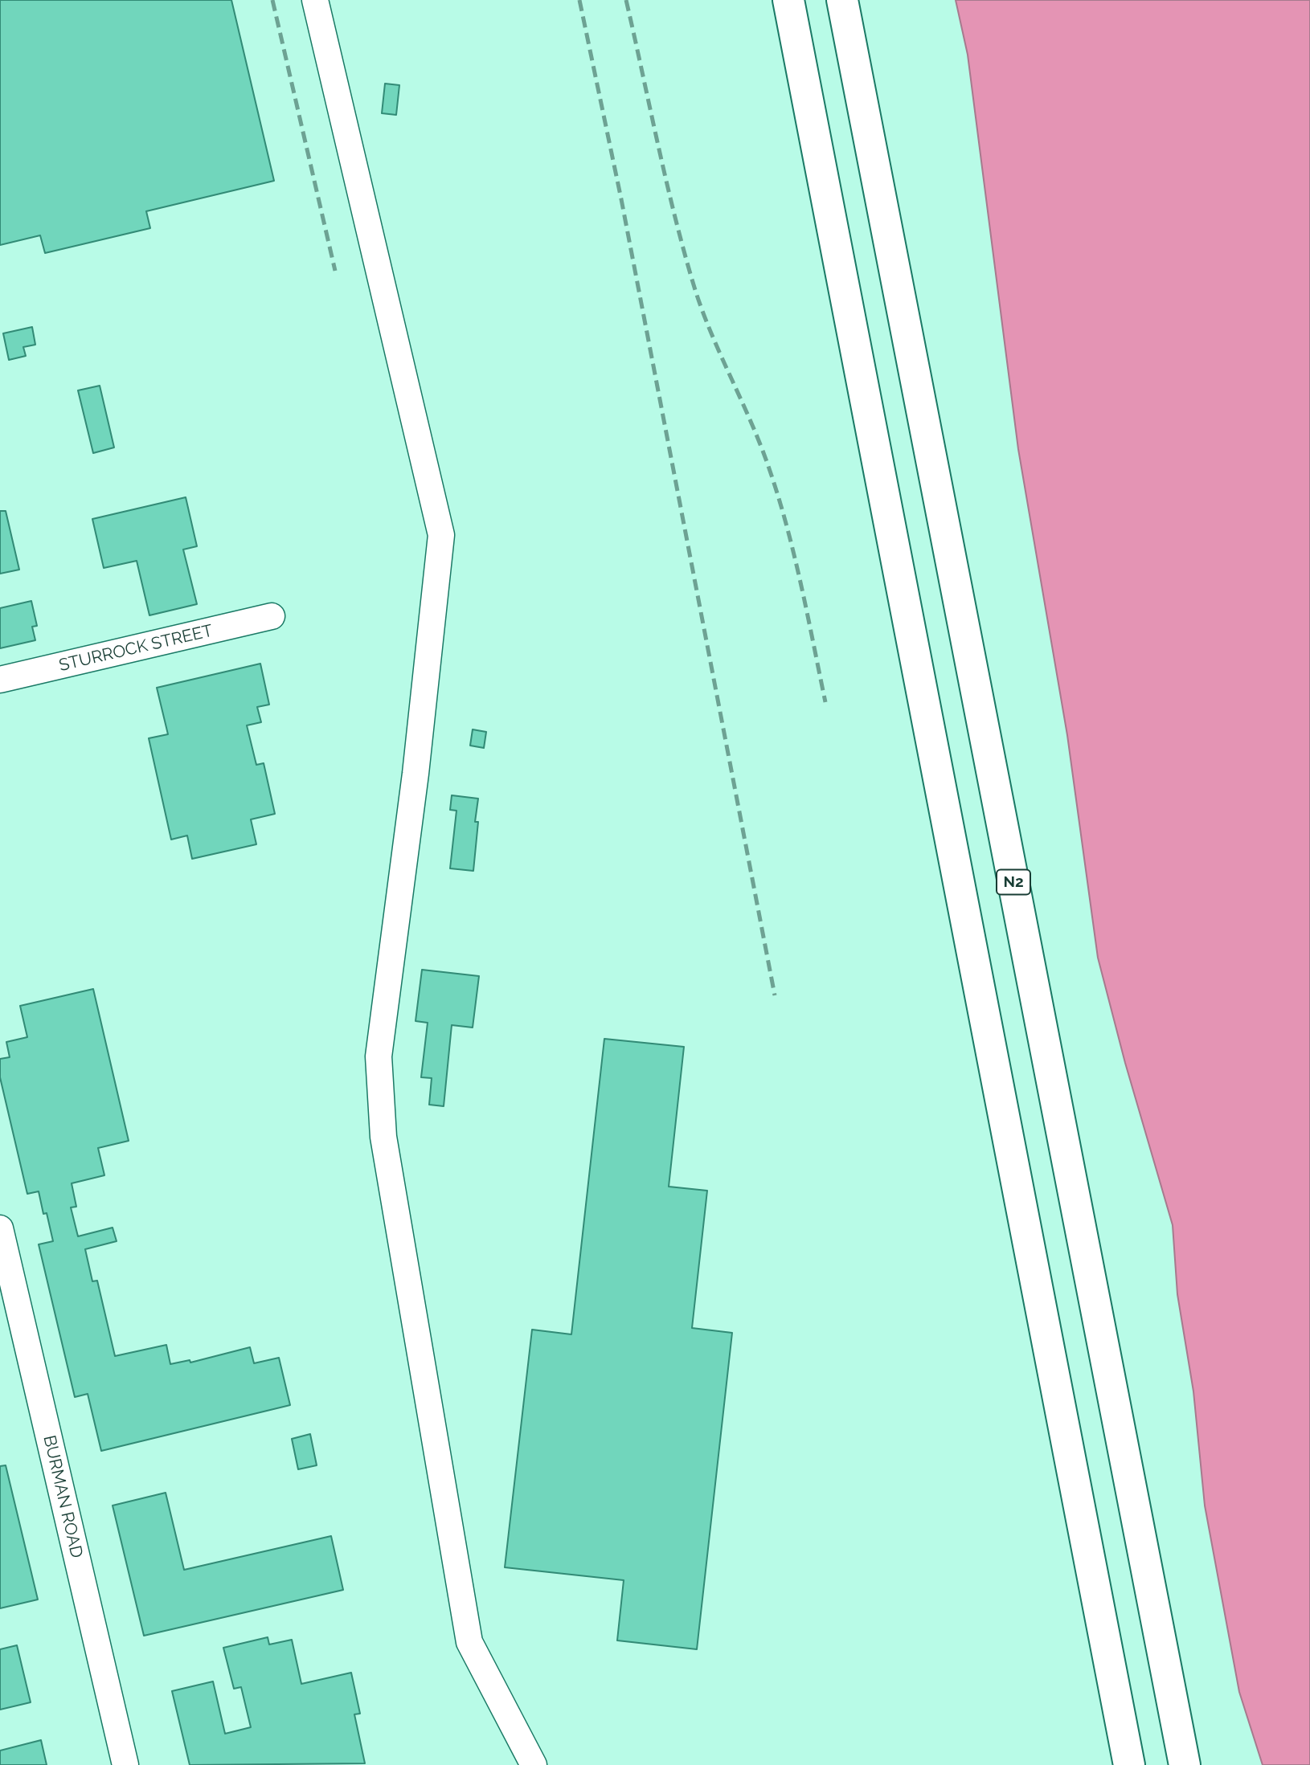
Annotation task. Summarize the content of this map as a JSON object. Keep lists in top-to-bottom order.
{
  "streets": {
    "highway": ["N2"],
    "street": ["STURROCK STREET", "BURMAN ROAD"]
  }
}
